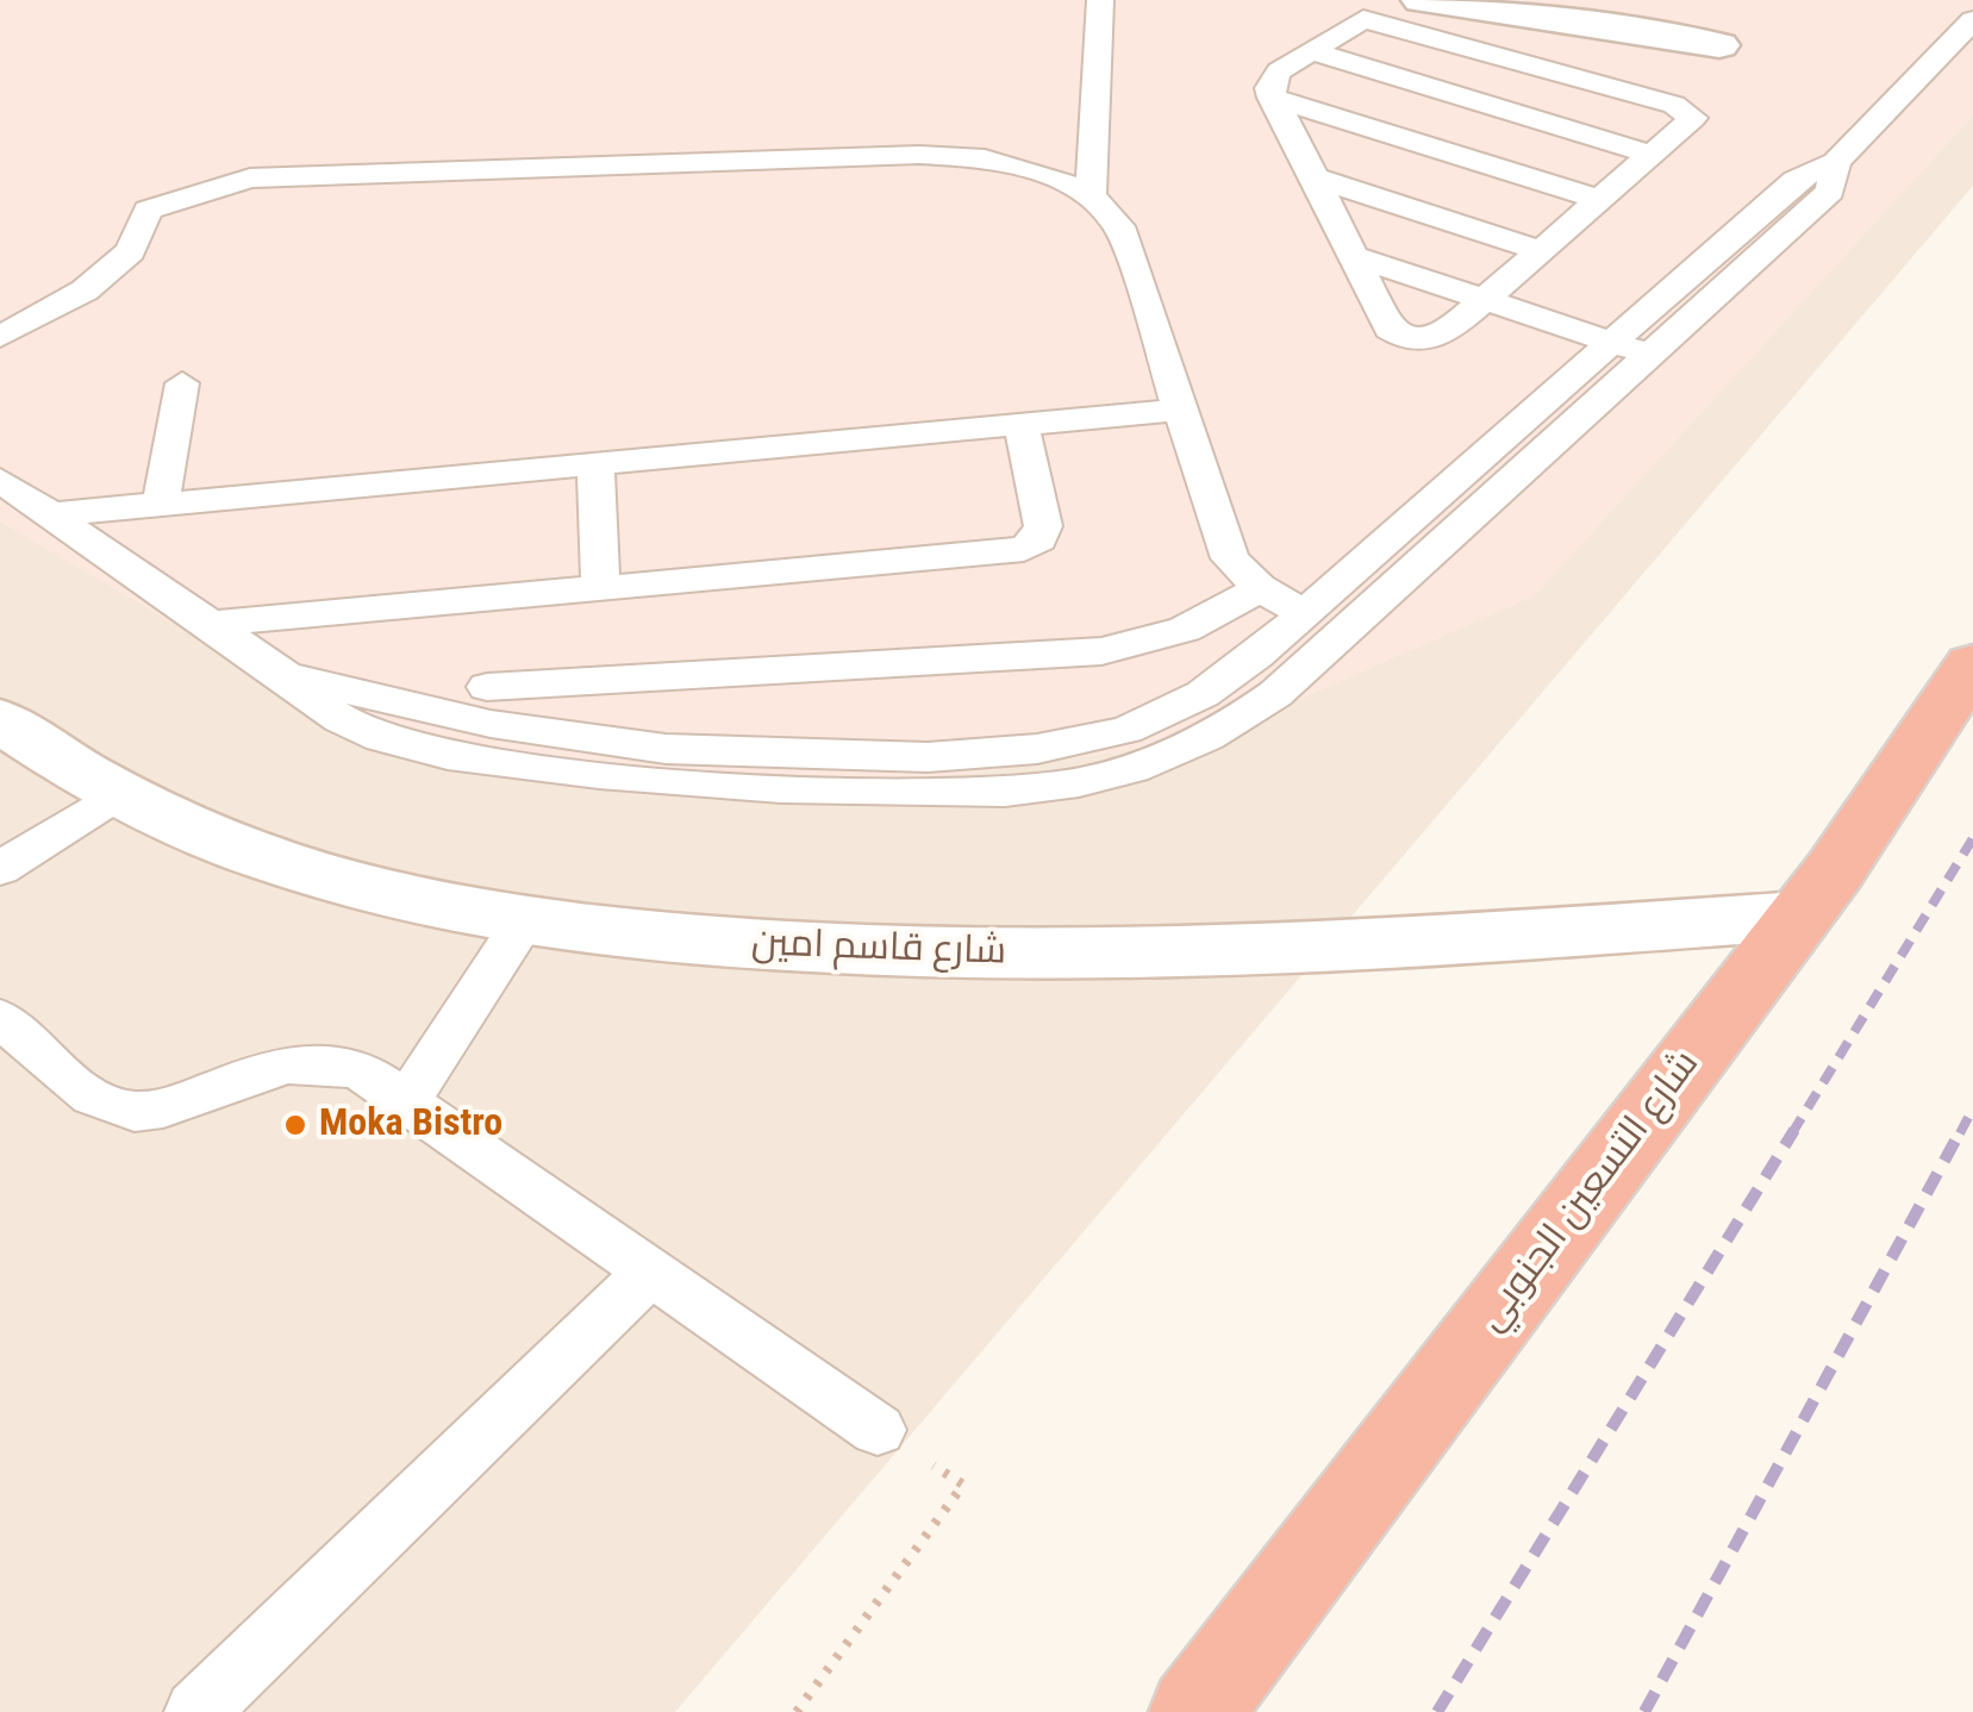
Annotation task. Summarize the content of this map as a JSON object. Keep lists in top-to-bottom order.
{
  "streets": {
    "highway": ["شارع التسعين الجنوبي"],
    "main road": ["شارع قاسم امين"]
  },
  "crossings": [
    ["شارع قاسم امين", "شارع التسعين الجنوبي"]
  ],
  "places": ["Moka Bistro"]
}
